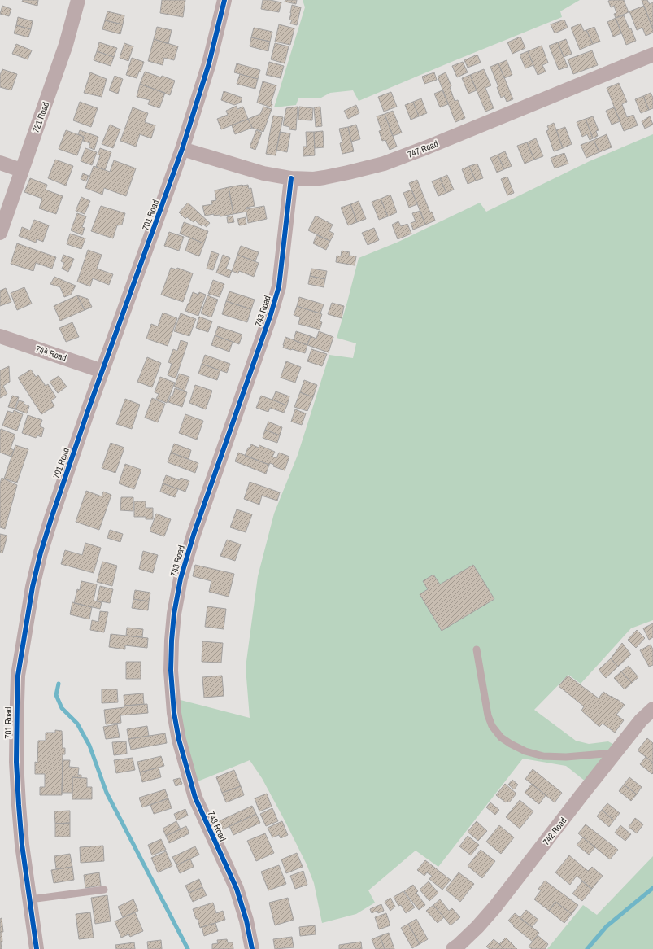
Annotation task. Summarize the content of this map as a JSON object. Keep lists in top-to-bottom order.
{
  "streets": {
    "street": [
      "721 Road",
      "747 Road",
      "701 Road",
      "743 Road",
      "744 Road",
      "742 Road"
    ]
  },
  "crossings": [
    ["747 Road", "701 Road"],
    ["747 Road", "743 Road"],
    ["701 Road", "744 Road"]
  ]
}
